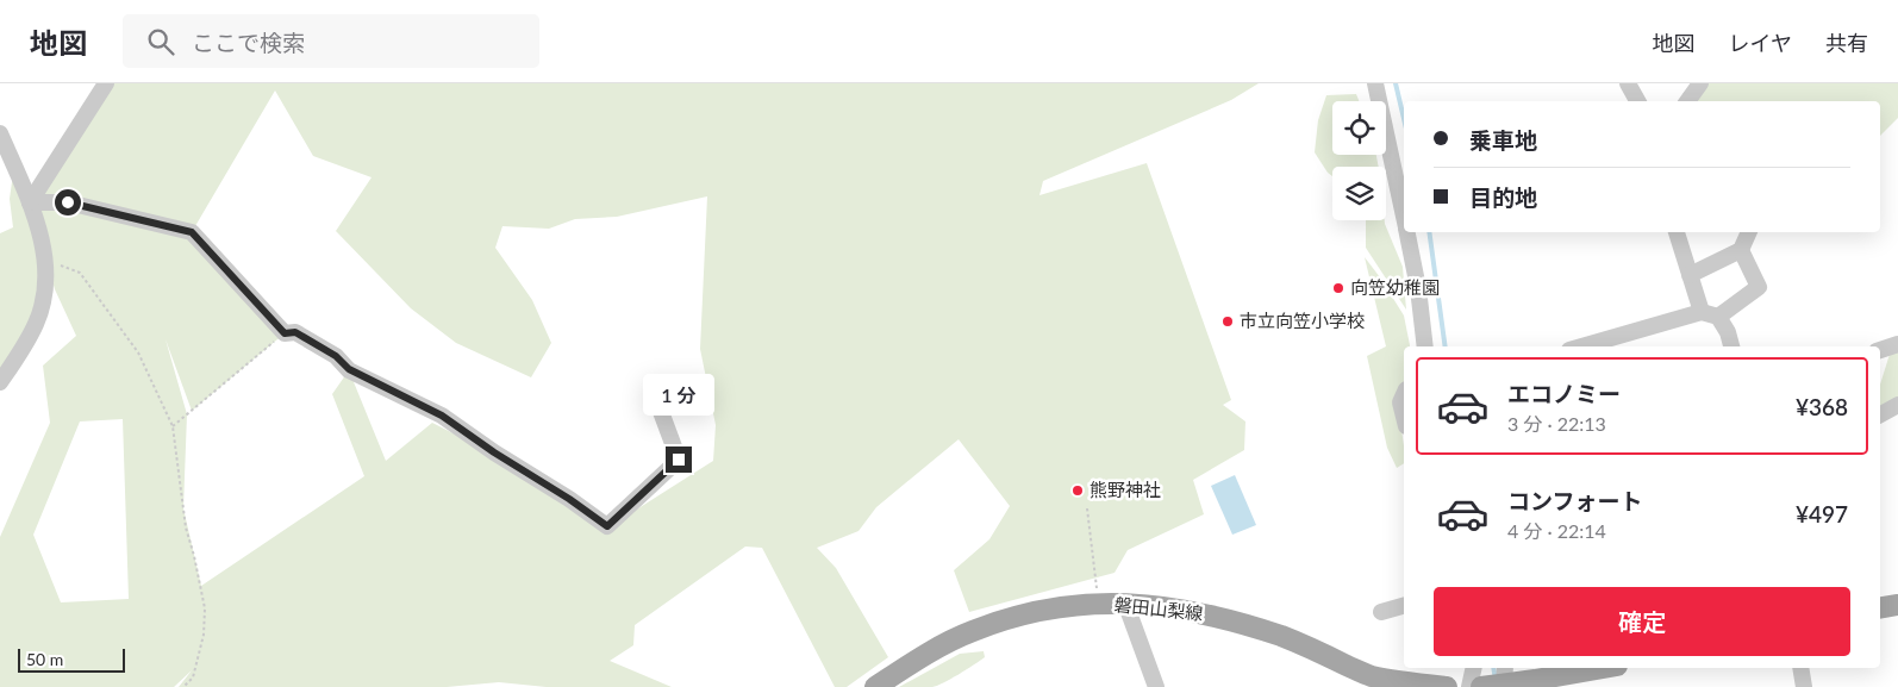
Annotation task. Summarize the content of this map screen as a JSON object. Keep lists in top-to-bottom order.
{
  "streets": {
    "main road": ["磐田山梨線"]
  },
  "places": ["向笠幼稚園", "市立向笠小学校", "熊野神社"],
  "scale_bar": "50 m",
  "page": {
    "header": "地図",
    "search": "ここで検索",
    "nav": ["地図", "レイヤ", "共有"],
    "banner": ["乗車地", "目的地"],
    "list": [
      {
        "name": "エコノミー",
        "note": "3 分 · 22:13",
        "value": "¥368"
      },
      {
        "name": "コンフォート",
        "note": "4 分 · 22:14",
        "value": "¥497"
      }
    ],
    "bubble": "1 分",
    "buttons": "確定",
    "scale": "50 m"
  }
}
